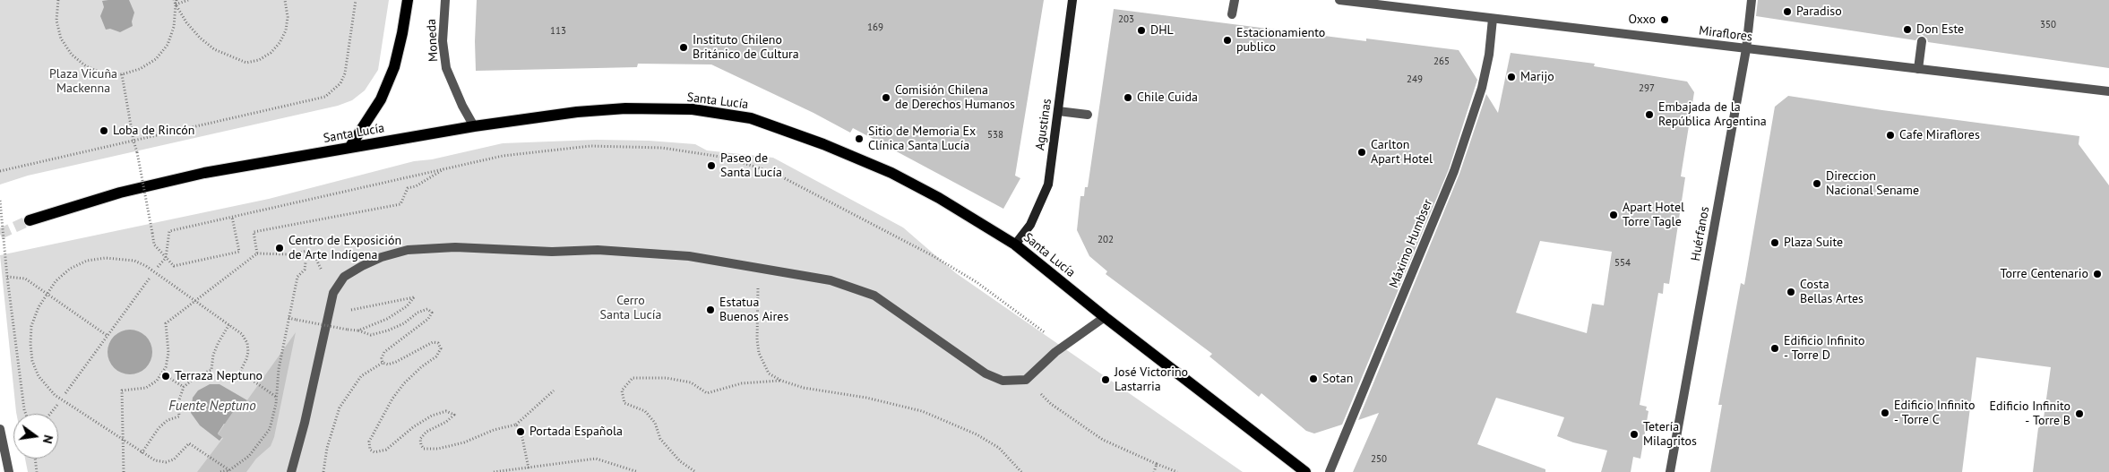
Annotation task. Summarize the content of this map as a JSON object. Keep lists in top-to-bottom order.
{
  "streets": {
    "main road": ["Santa Lucía", "Agustinas"],
    "street": [
      "Miraflores",
      "Moneda",
      "Huérfanos",
      "Máximo Humbser"
    ]
  },
  "crossings": [
    ["Miraflores", "Huérfanos"],
    ["Miraflores", "Máximo Humbser"],
    ["Moneda", "Santa Lucía"],
    ["Santa Lucía", "Agustinas"]
  ],
  "water": ["Fuente Neptuno"],
  "parks": ["Plaza Vicuña Mackenna", "Cerro Santa Lucía"],
  "places": [
    "Paradiso",
    "Oxxo",
    "Don Este",
    "DHL",
    "Estacionamiento publico",
    "Instituto Chileno Británico de Cultura",
    "Marijo",
    "Comisión Chilena de Derechos Humanos",
    "Chile Cuida",
    "Embajada de la República Argentina",
    "Loba de Rincón",
    "Cafe Miraflores",
    "Sitio de Memoria Ex Clínica Santa Lucía",
    "Carlton Apart Hotel",
    "Paseo de Santa Lucía",
    "Direccion Nacional Sename",
    "Apart Hotel Torre Tagle",
    "Plaza Suite",
    "Centro de Exposición de Arte Indígena",
    "Torre Centenario",
    "Costa Bellas Artes",
    "Estatua Buenos Aires",
    "Edificio Infinito - Torre D",
    "Terraza Neptuno",
    "Sotan",
    "José Victorino Lastarria",
    "Edificio Infinito - Torre C",
    "Edificio Infinito - Torre B",
    "Portada Española",
    "Tetería Milagritos"
  ],
  "house_numbers": [
    "203",
    "350",
    "169",
    "113",
    "265",
    "249",
    "297",
    "538",
    "202",
    "554",
    "250"
  ],
  "north": "right"
}
